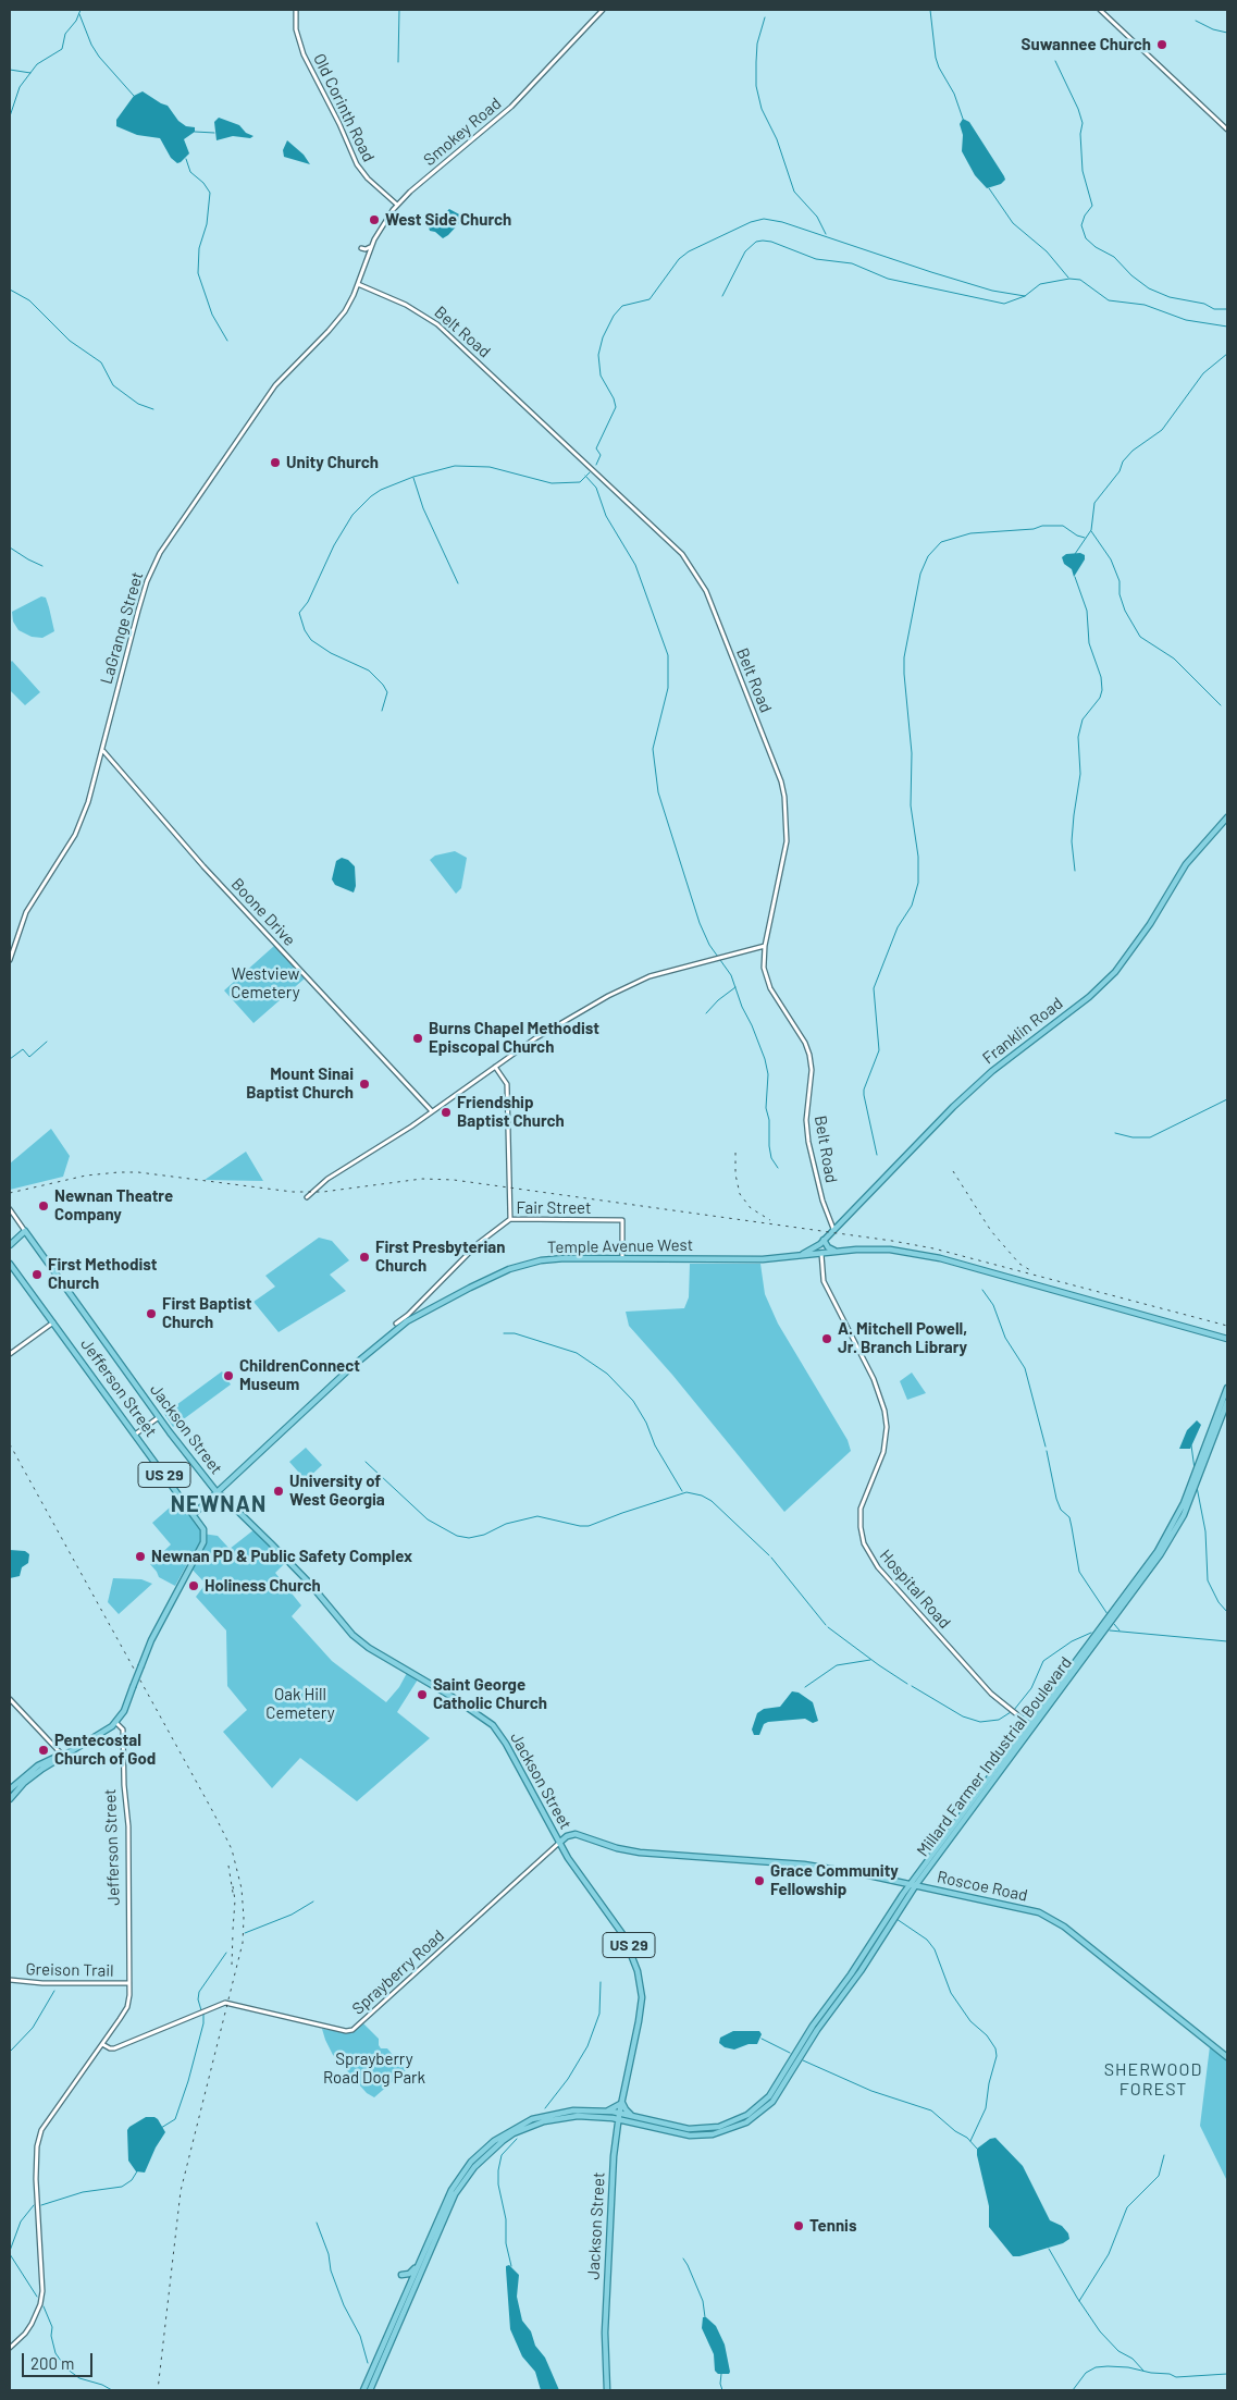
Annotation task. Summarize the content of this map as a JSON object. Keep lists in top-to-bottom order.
{
  "streets": {
    "main road": [
      "Franklin Road",
      "Temple Avenue West",
      "Jefferson Street",
      "Jackson Street",
      "US 29",
      "Millard Farmer Industrial Boulevard",
      "Roscoe Road"
    ],
    "street": [
      "Old Corinth Road",
      "Smokey Road",
      "Belt Road",
      "LaGrange Street",
      "Boone Drive",
      "Fair Street",
      "Hospital Road",
      "Greison Trail",
      "Sprayberry Road"
    ]
  },
  "crossings": [
    ["Old Corinth Road", "Smokey Road"],
    ["Smokey Road", "Belt Road"],
    ["Smokey Road", "LaGrange Street"],
    ["Belt Road", "LaGrange Street"],
    ["Belt Road", "Franklin Road"],
    ["LaGrange Street", "Boone Drive"],
    ["Franklin Road", "Temple Avenue West"],
    ["Fair Street", "Temple Avenue West"],
    ["Temple Avenue West", "Jackson Street"],
    ["Temple Avenue West", "US 29"],
    ["Temple Avenue West", "Hospital Road"],
    ["Jefferson Street", "US 29"],
    ["Jefferson Street", "Greison Trail"],
    ["Jefferson Street", "Sprayberry Road"],
    ["Jackson Street", "US 29"],
    ["Jackson Street", "Millard Farmer Industrial Boulevard"],
    ["Jackson Street", "Roscoe Road"],
    ["Jackson Street", "Sprayberry Road"],
    ["Hospital Road", "Millard Farmer Industrial Boulevard"],
    ["Millard Farmer Industrial Boulevard", "Roscoe Road"],
    ["Roscoe Road", "Sprayberry Road"]
  ],
  "districts": ["NEWNAN", "SHERWOOD FOREST"],
  "parks": ["Westview Cemetery", "Oak Hill Cemetery", "Sprayberry Road Dog Park"],
  "places": [
    "Suwannee Church",
    "West Side Church",
    "Unity Church",
    "Burns Chapel Methodist Episcopal Church",
    "Mount Sinai Baptist Church",
    "Friendship Baptist Church",
    "Newnan Theatre Company",
    "First Presbyterian Church",
    "First Methodist Church",
    "First Baptist Church",
    "A. Mitchell Powell, Jr. Branch Library",
    "ChildrenConnect Museum",
    "University of West Georgia",
    "Newnan PD & Public Safety Complex",
    "Holiness Church",
    "Saint George Catholic Church",
    "Pentecostal Church of God",
    "Grace Community Fellowship",
    "Tennis"
  ],
  "scale_bar": "200 m"
}
